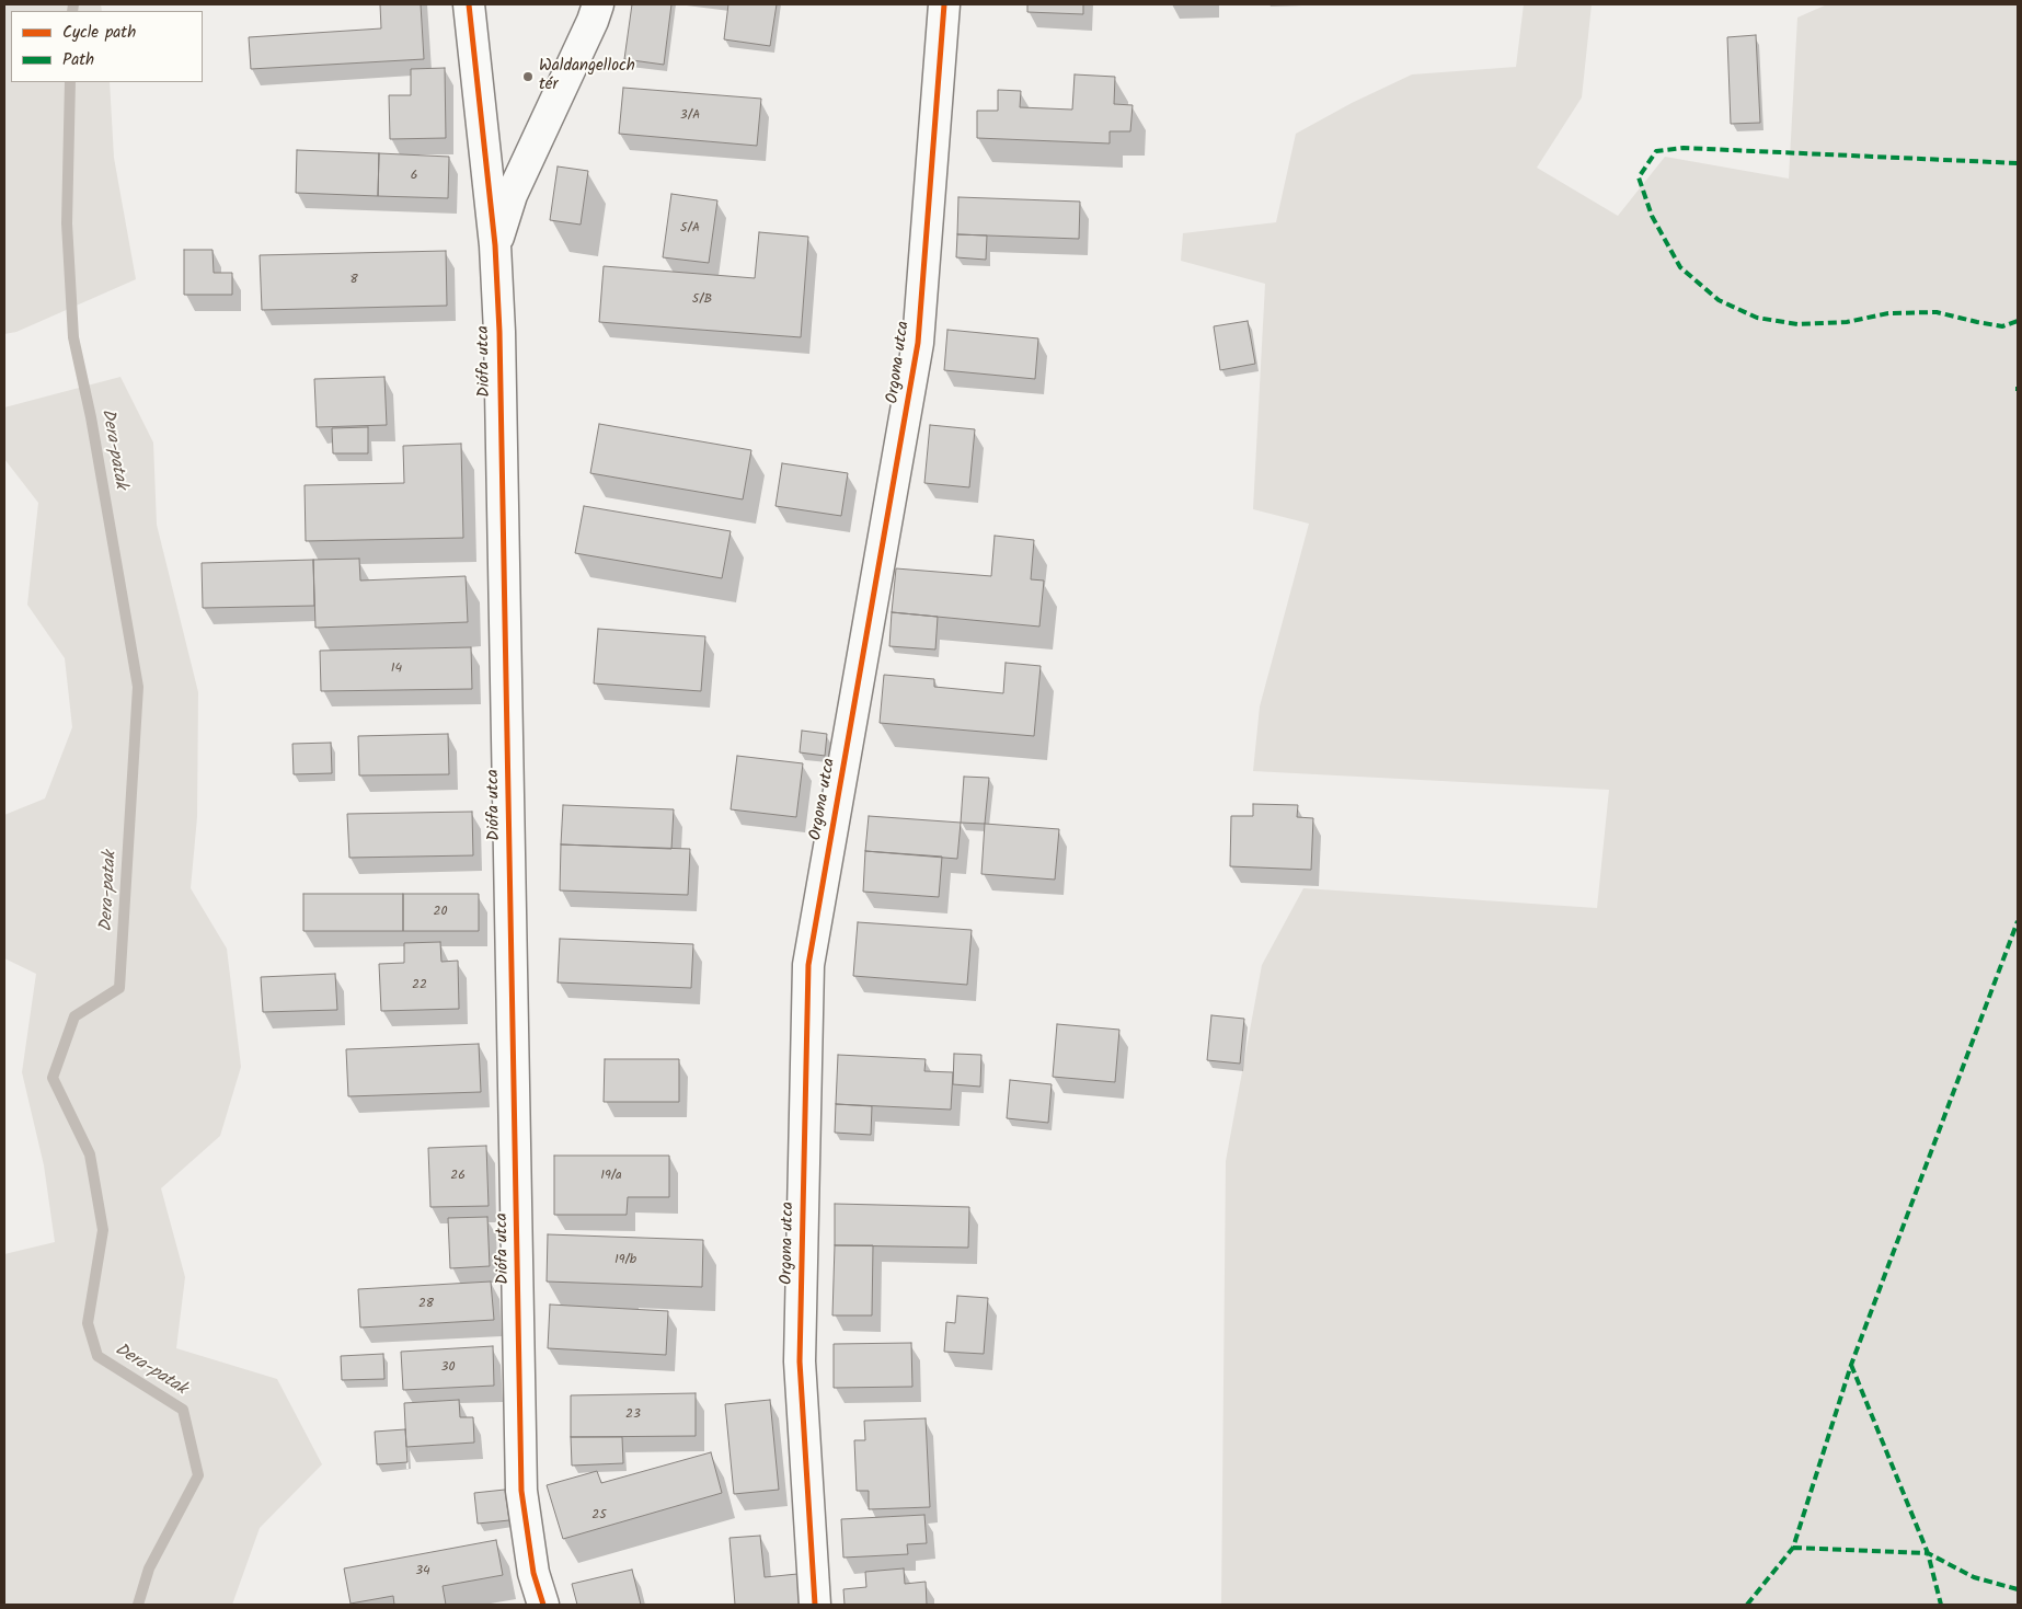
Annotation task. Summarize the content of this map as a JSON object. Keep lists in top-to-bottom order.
{
  "streets": {
    "street": ["Diófa utca", "Orgona utca"]
  },
  "water": ["Dera-patak"],
  "places": ["Waldangelloch tér"],
  "house_numbers": [
    "3/A",
    "6",
    "5/A",
    "8",
    "5/B",
    "14",
    "20",
    "22",
    "26",
    "19/a",
    "19/b",
    "28",
    "30",
    "23",
    "25",
    "34"
  ],
  "legend": ["Cycle path", "Path"]
}
